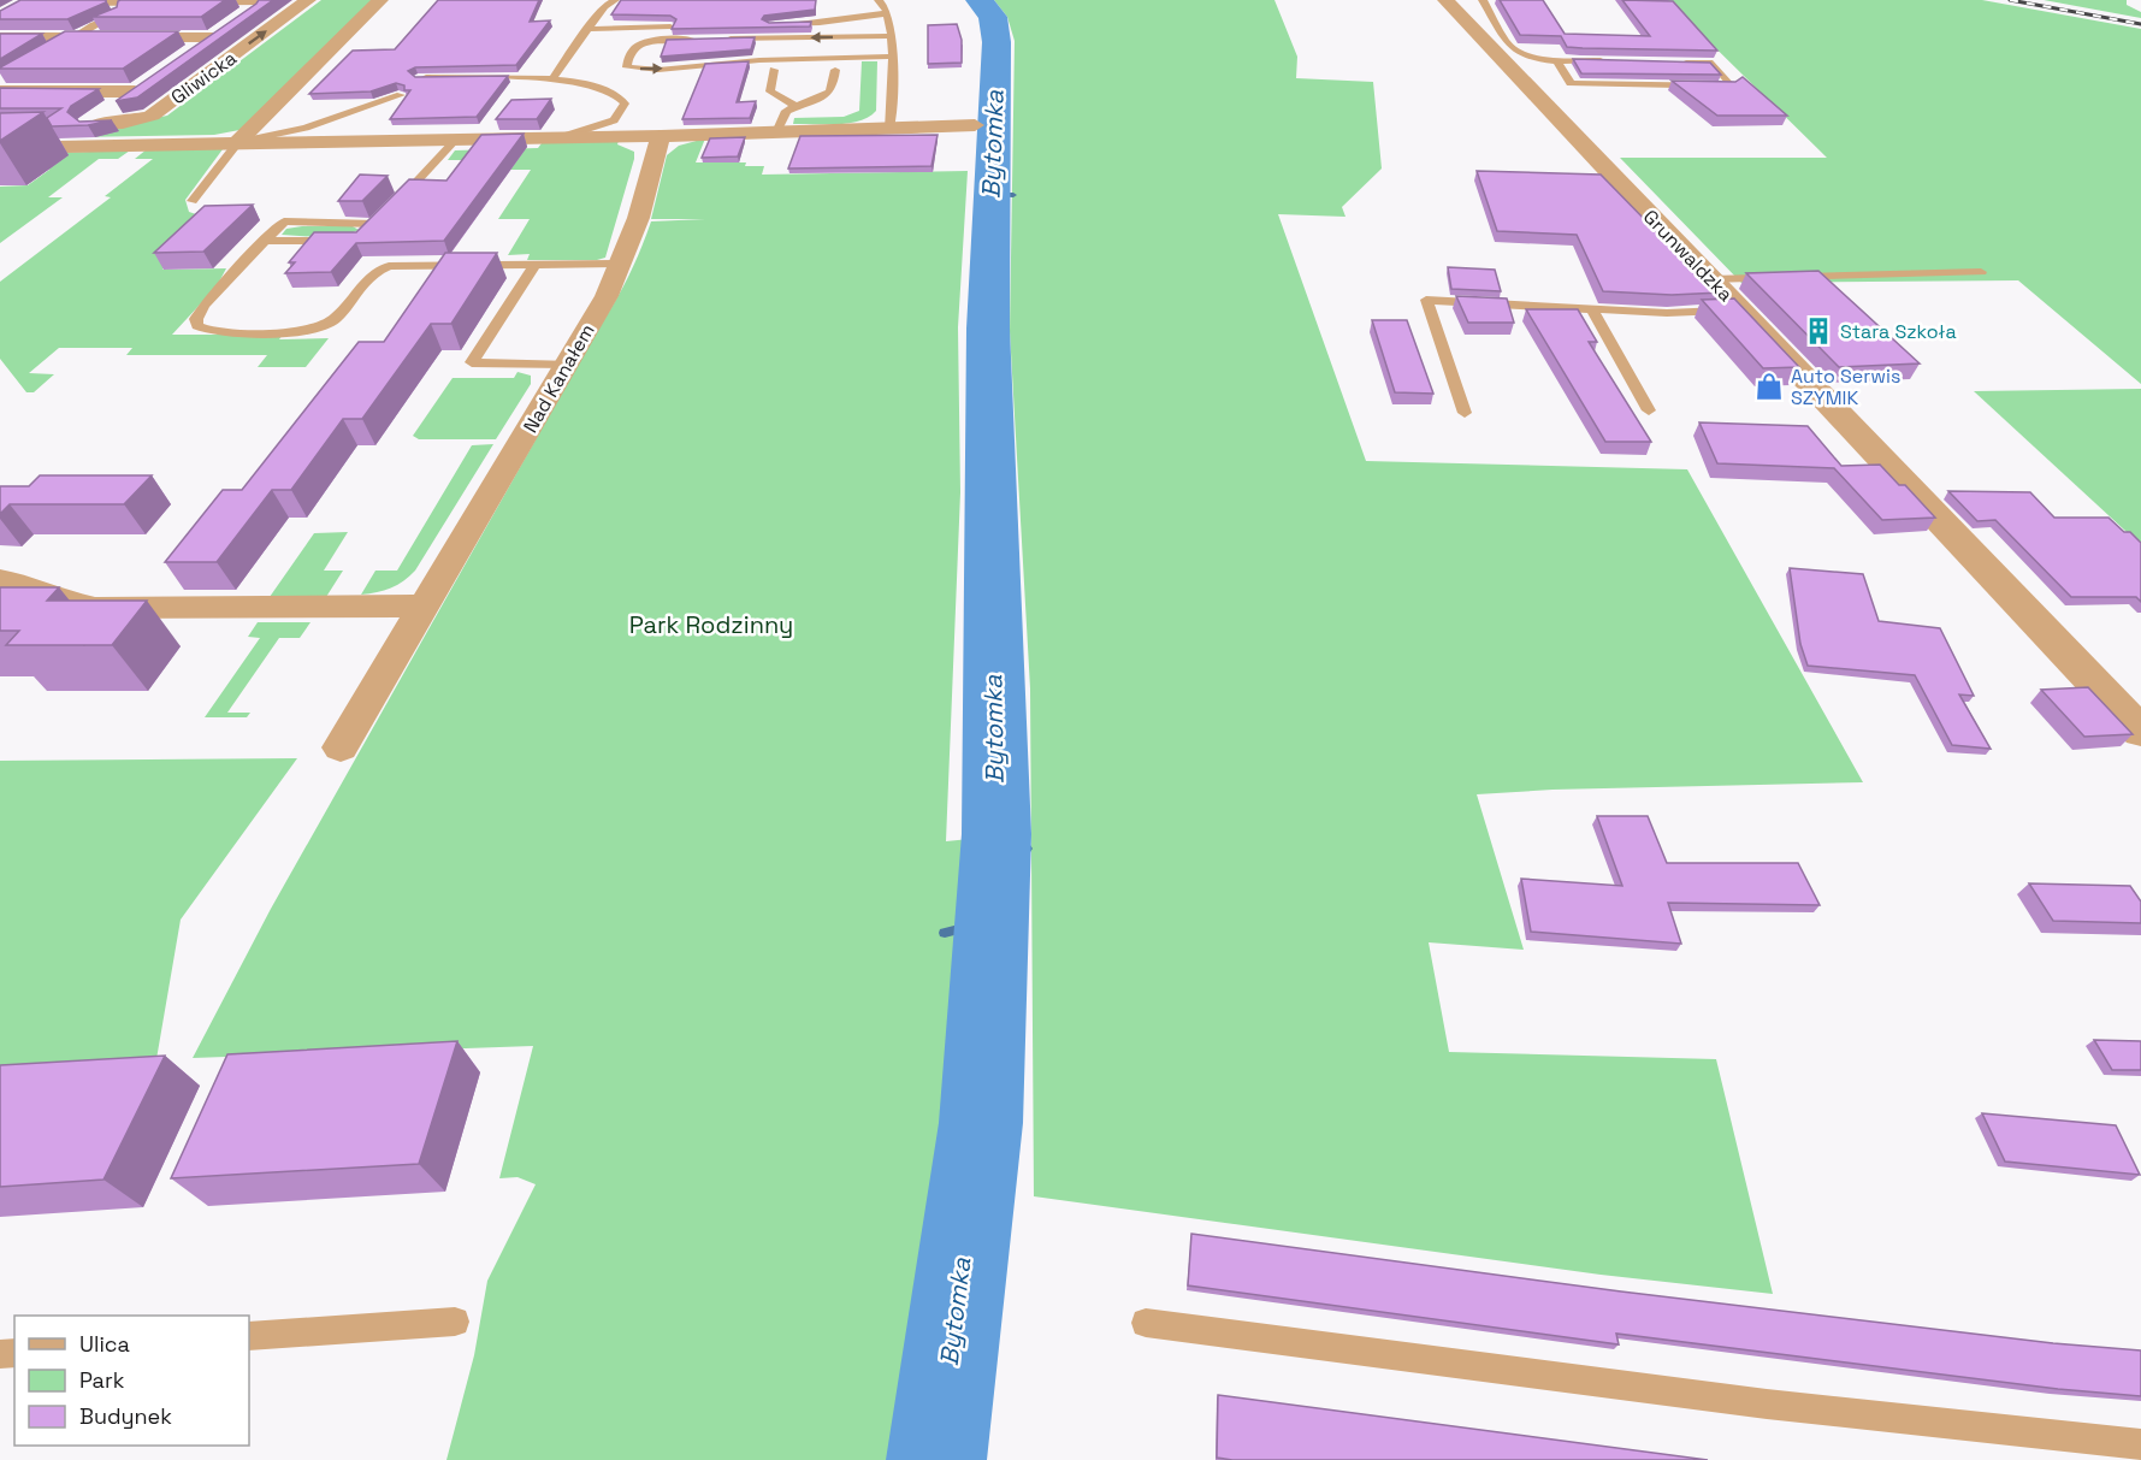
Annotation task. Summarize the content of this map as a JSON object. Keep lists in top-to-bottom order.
{
  "streets": {
    "street": ["Gliwicka", "Grunwaldzka", "Nad Kanałem"]
  },
  "water": ["Bytomka"],
  "parks": ["Park Rodzinny"],
  "places": {
    "building": ["Stara Szkoła"],
    "shop": ["Auto Serwis SZYMIK"]
  },
  "legend": ["Ulica", "Park", "Budynek"]
}
